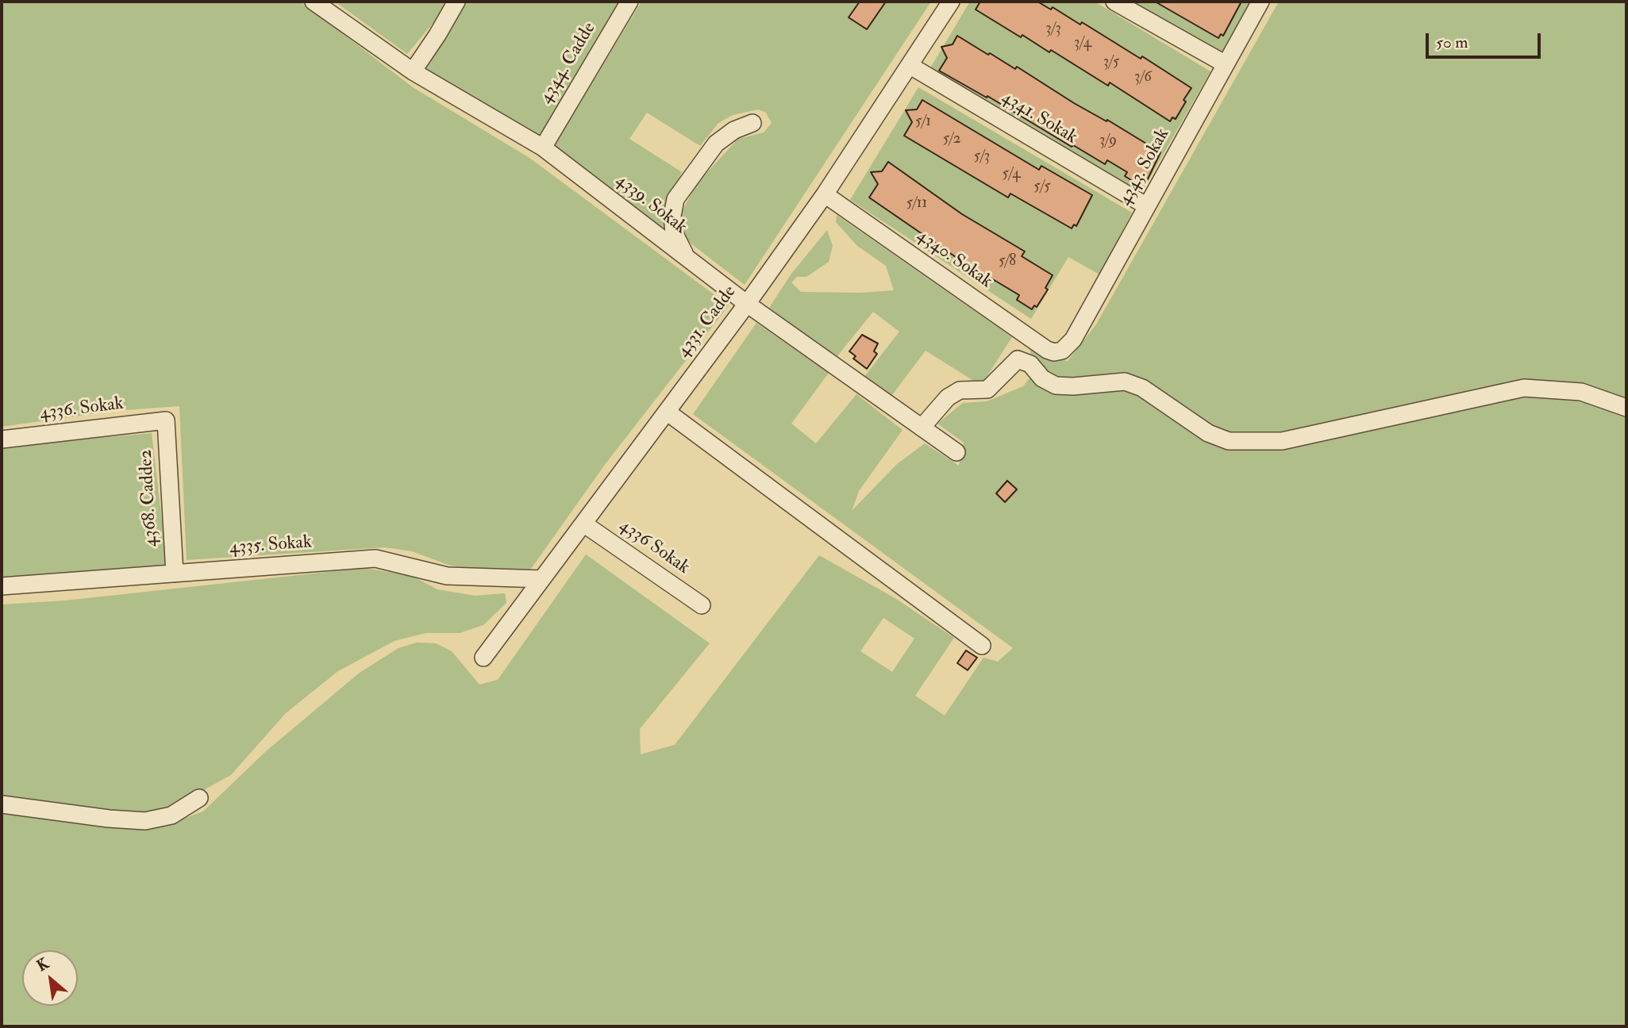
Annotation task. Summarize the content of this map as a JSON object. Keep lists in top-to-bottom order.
{
  "streets": {
    "street": [
      "4344. Cadde",
      "4341. Sokak",
      "4343. Sokak",
      "4339. Sokak",
      "4340. Sokak",
      "4331. Cadde",
      "4336. Sokak",
      "4368. Cadde2",
      "4335. Sokak",
      "4336 Sokak"
    ]
  },
  "crossings": [
    ["4344. Cadde", "4339. Sokak"],
    ["4341. Sokak", "4343. Sokak"],
    ["4341. Sokak", "4331. Cadde"],
    ["4343. Sokak", "4340. Sokak"],
    ["4339. Sokak", "4331. Cadde"],
    ["4340. Sokak", "4331. Cadde"],
    ["4331. Cadde", "4335. Sokak"],
    ["4331. Cadde", "4336 Sokak"],
    ["4336. Sokak", "4368. Cadde2"],
    ["4368. Cadde2", "4335. Sokak"]
  ],
  "house_numbers": [
    "3/3",
    "3/4",
    "3/5",
    "3/6",
    "5/1",
    "5/2",
    "3/9",
    "5/3",
    "5/4",
    "5/5",
    "5/11",
    "5/8"
  ],
  "scale_bar": "50 m",
  "north": "top left"
}
